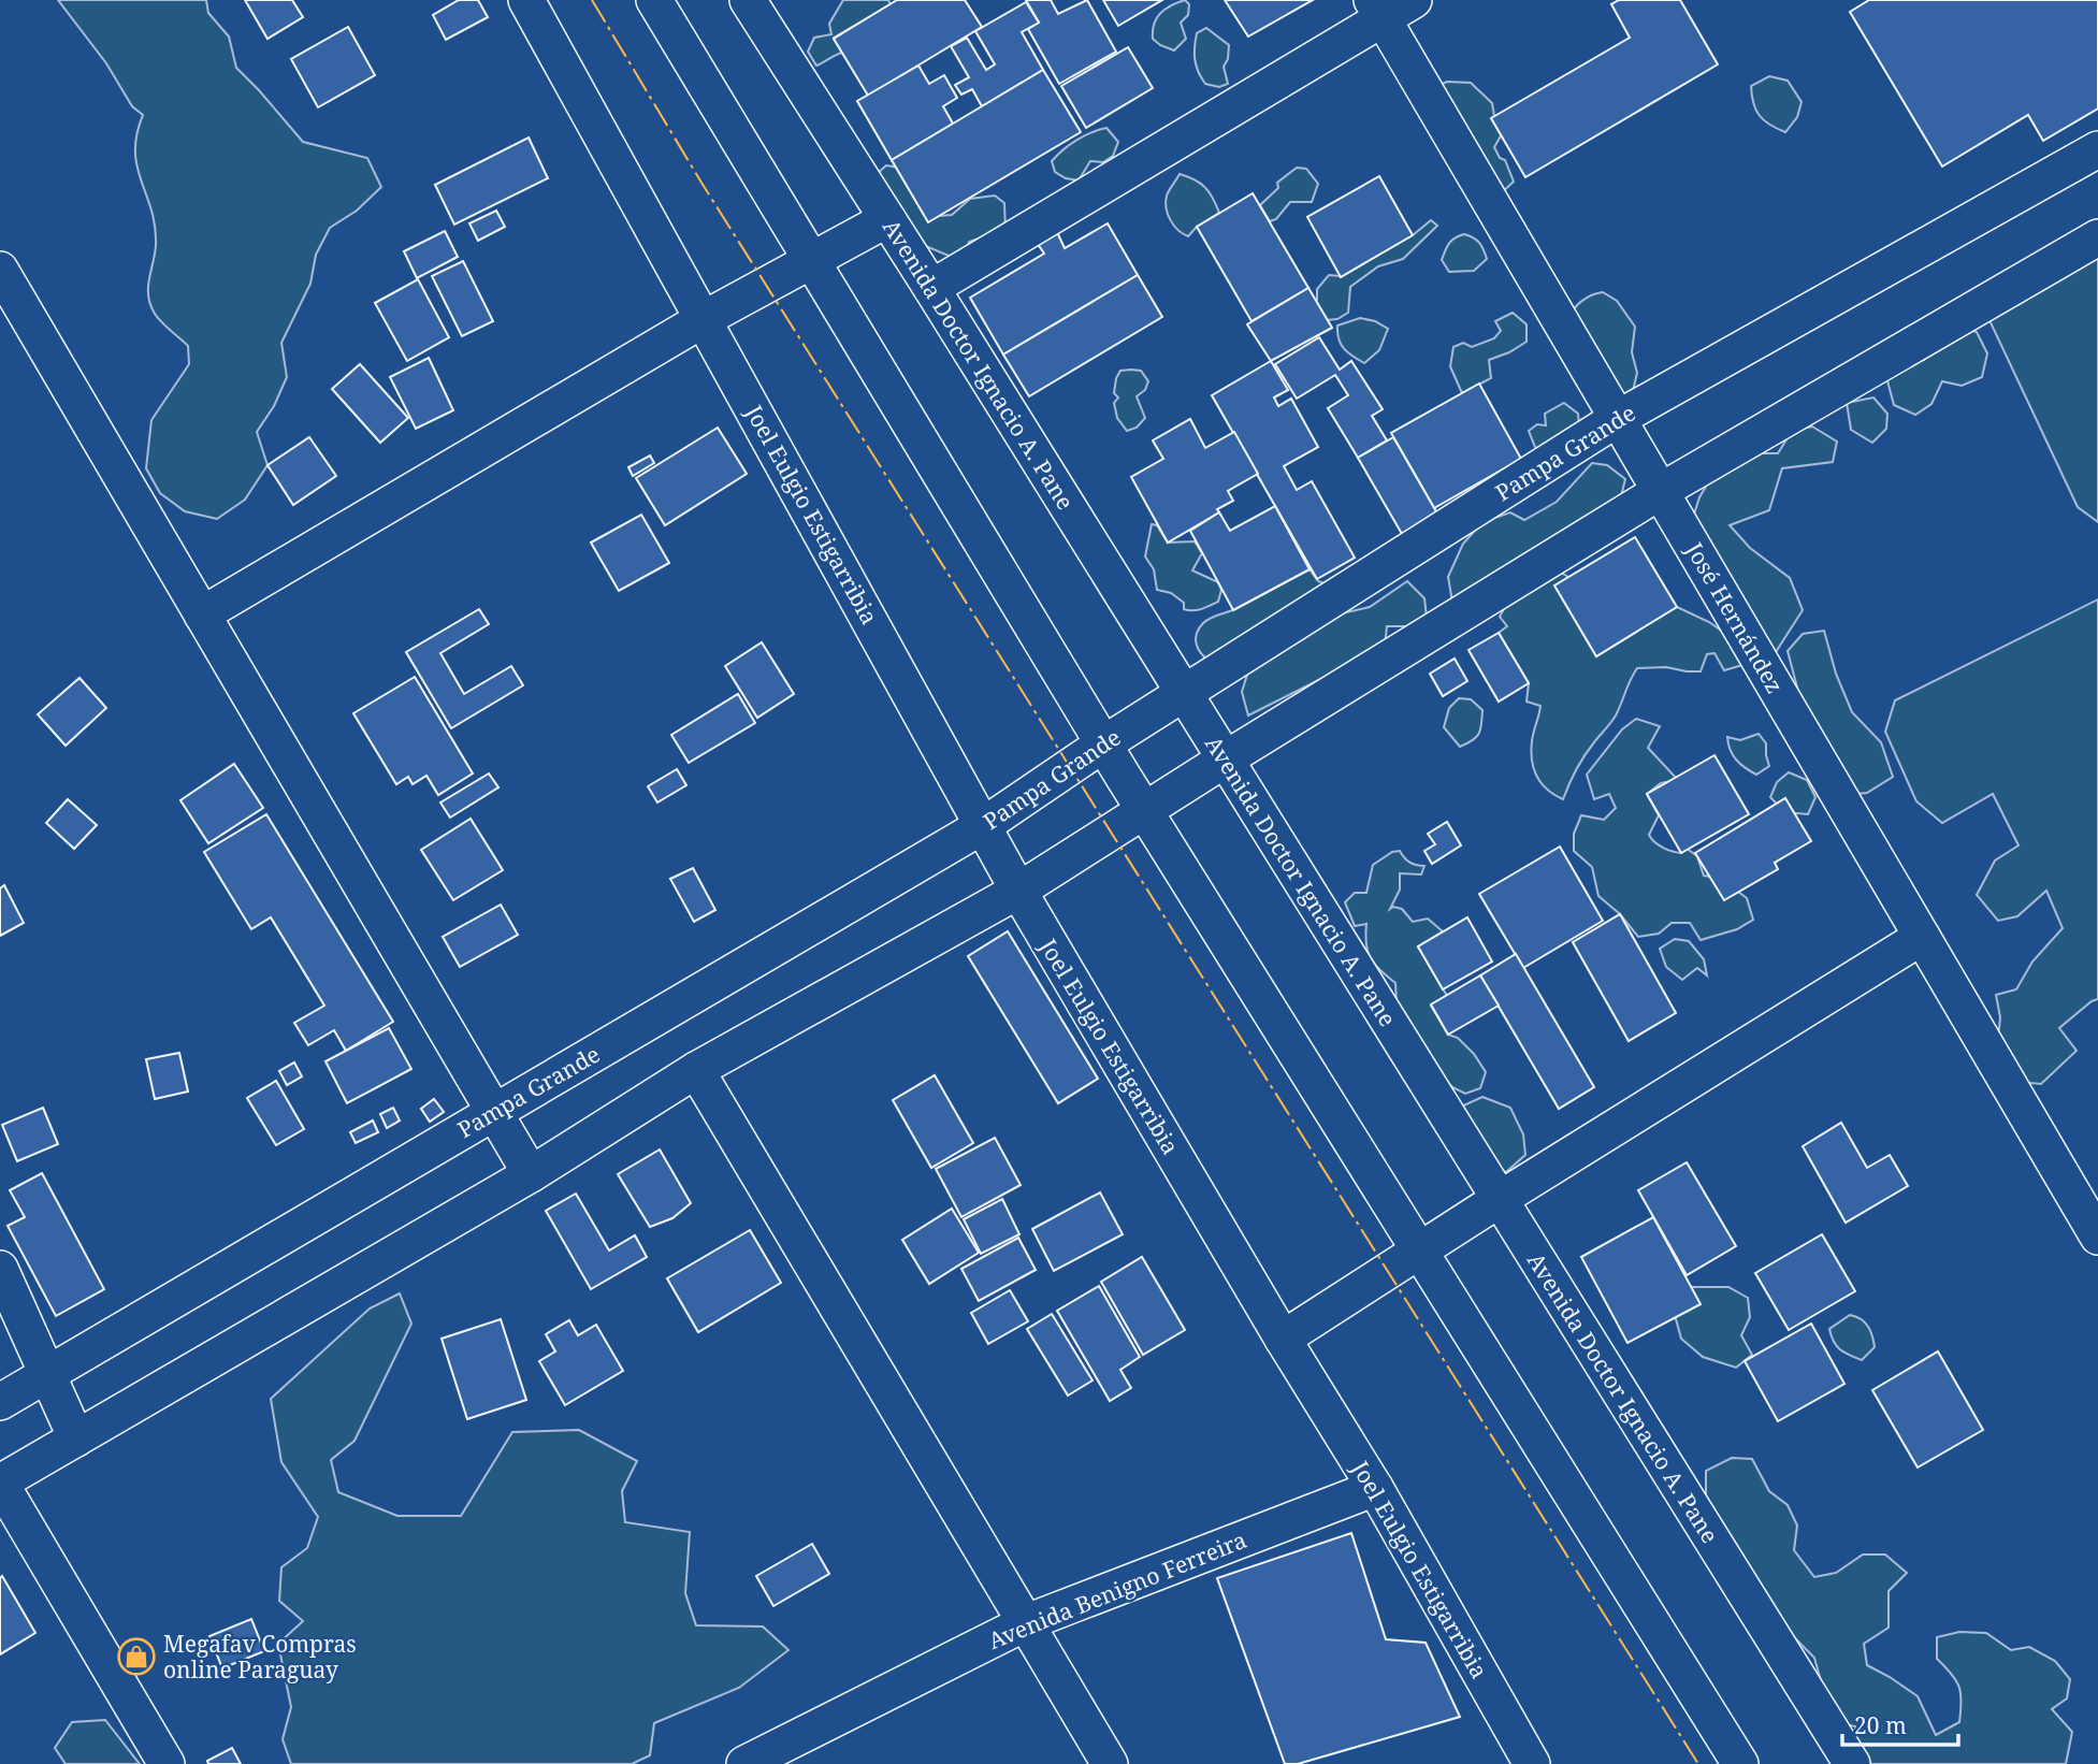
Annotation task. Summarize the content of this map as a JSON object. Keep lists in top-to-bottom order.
{
  "streets": {
    "street": [
      "Avenida Doctor Ignacio A. Pane",
      "Pampa Grande",
      "Joel Eulgio Estigarribia",
      "José Hernández",
      "Avenida Benigno Ferreira"
    ]
  },
  "crossings": [
    ["Avenida Doctor Ignacio A. Pane", "Pampa Grande"],
    ["Pampa Grande", "Joel Eulgio Estigarribia"],
    ["Pampa Grande", "José Hernández"],
    ["Joel Eulgio Estigarribia", "Avenida Benigno Ferreira"]
  ],
  "places": {
    "shop": ["Megafav Compras online Paraguay"]
  },
  "scale_bar": "20 m"
}
